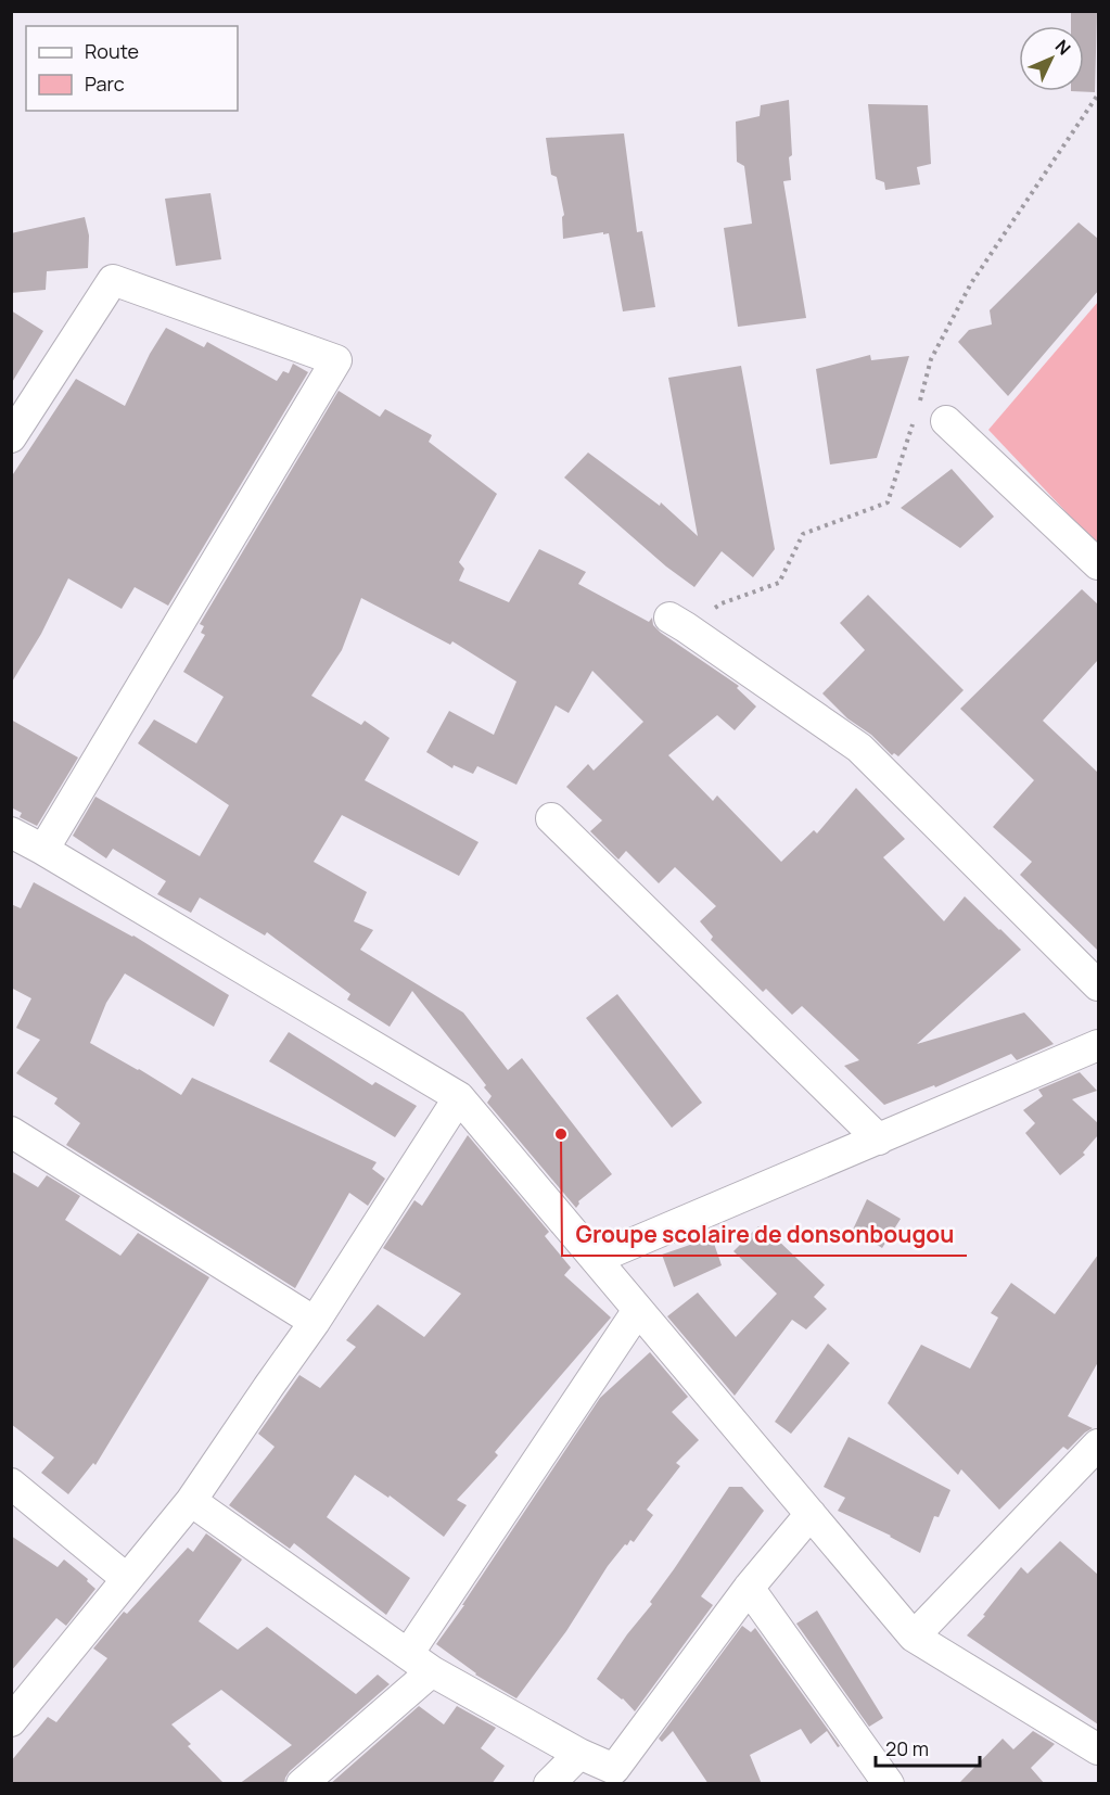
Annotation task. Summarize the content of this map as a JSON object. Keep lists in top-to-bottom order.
{
  "places": ["Groupe scolaire de donsonbougou"],
  "legend": ["Route", "Parc"],
  "scale_bar": "20 m",
  "north": "top right"
}
